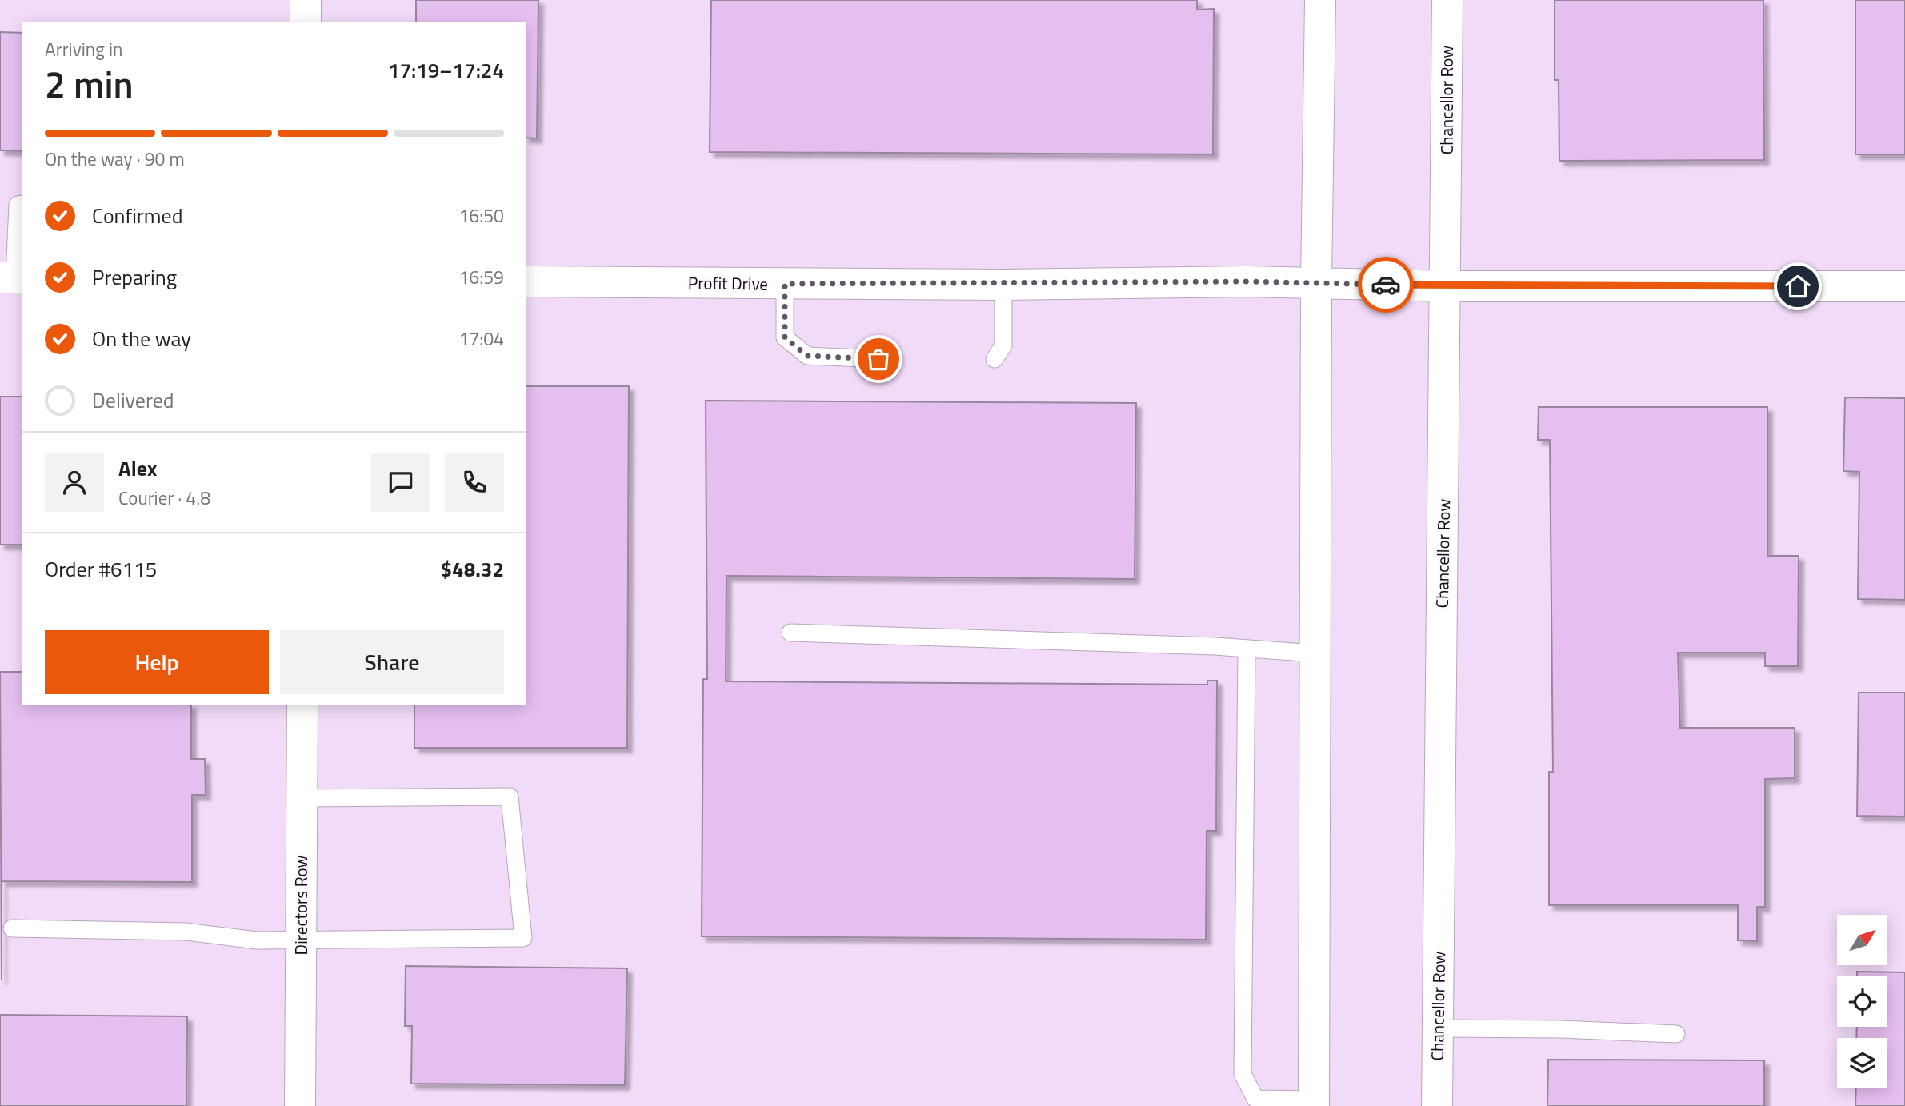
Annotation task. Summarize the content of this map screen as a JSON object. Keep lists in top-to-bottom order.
{
  "streets": {
    "street": ["Chancellor Row", "Profit Drive", "Directors Row"]
  },
  "crossings": [
    ["Chancellor Row", "Profit Drive"]
  ],
  "north": "top right",
  "page": {
    "heading": ["2 min", "Arriving in", "17:19–17:24"],
    "panel": [
      "Alex",
      "Courier · 4.8",
      "Order #6115",
      "$48.32"
    ],
    "bar": "On the way · 90 m",
    "list": [
      ["Confirmed", "16:50"],
      ["Preparing", "16:59"],
      ["On the way", "17:04"],
      "Delivered"
    ],
    "buttons": ["Help", "Share"]
  }
}
